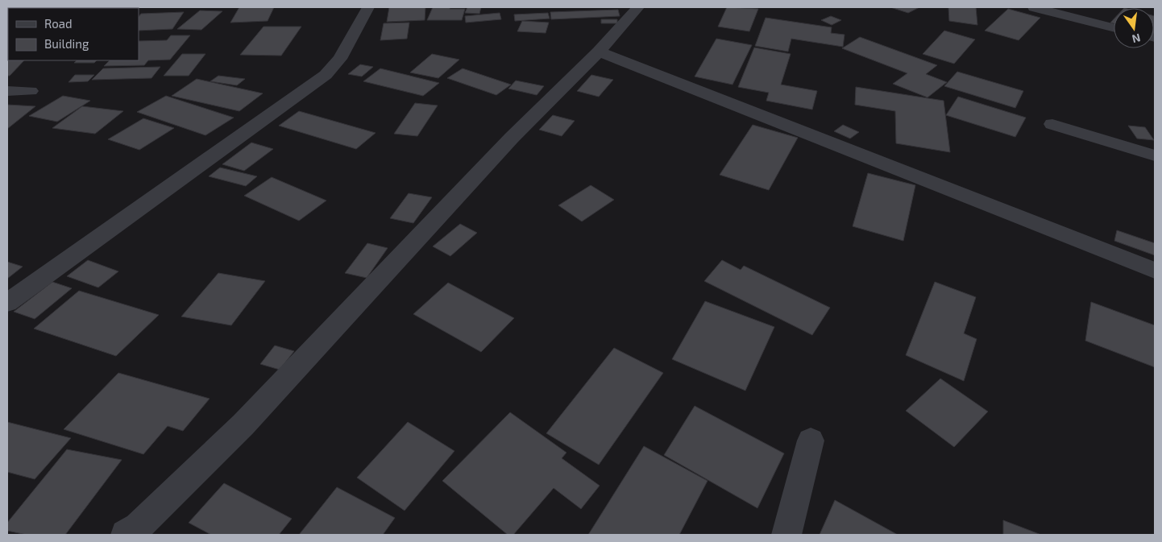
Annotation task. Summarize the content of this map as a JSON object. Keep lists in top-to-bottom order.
{
  "legend": ["Road", "Building"],
  "north": "bottom"
}
